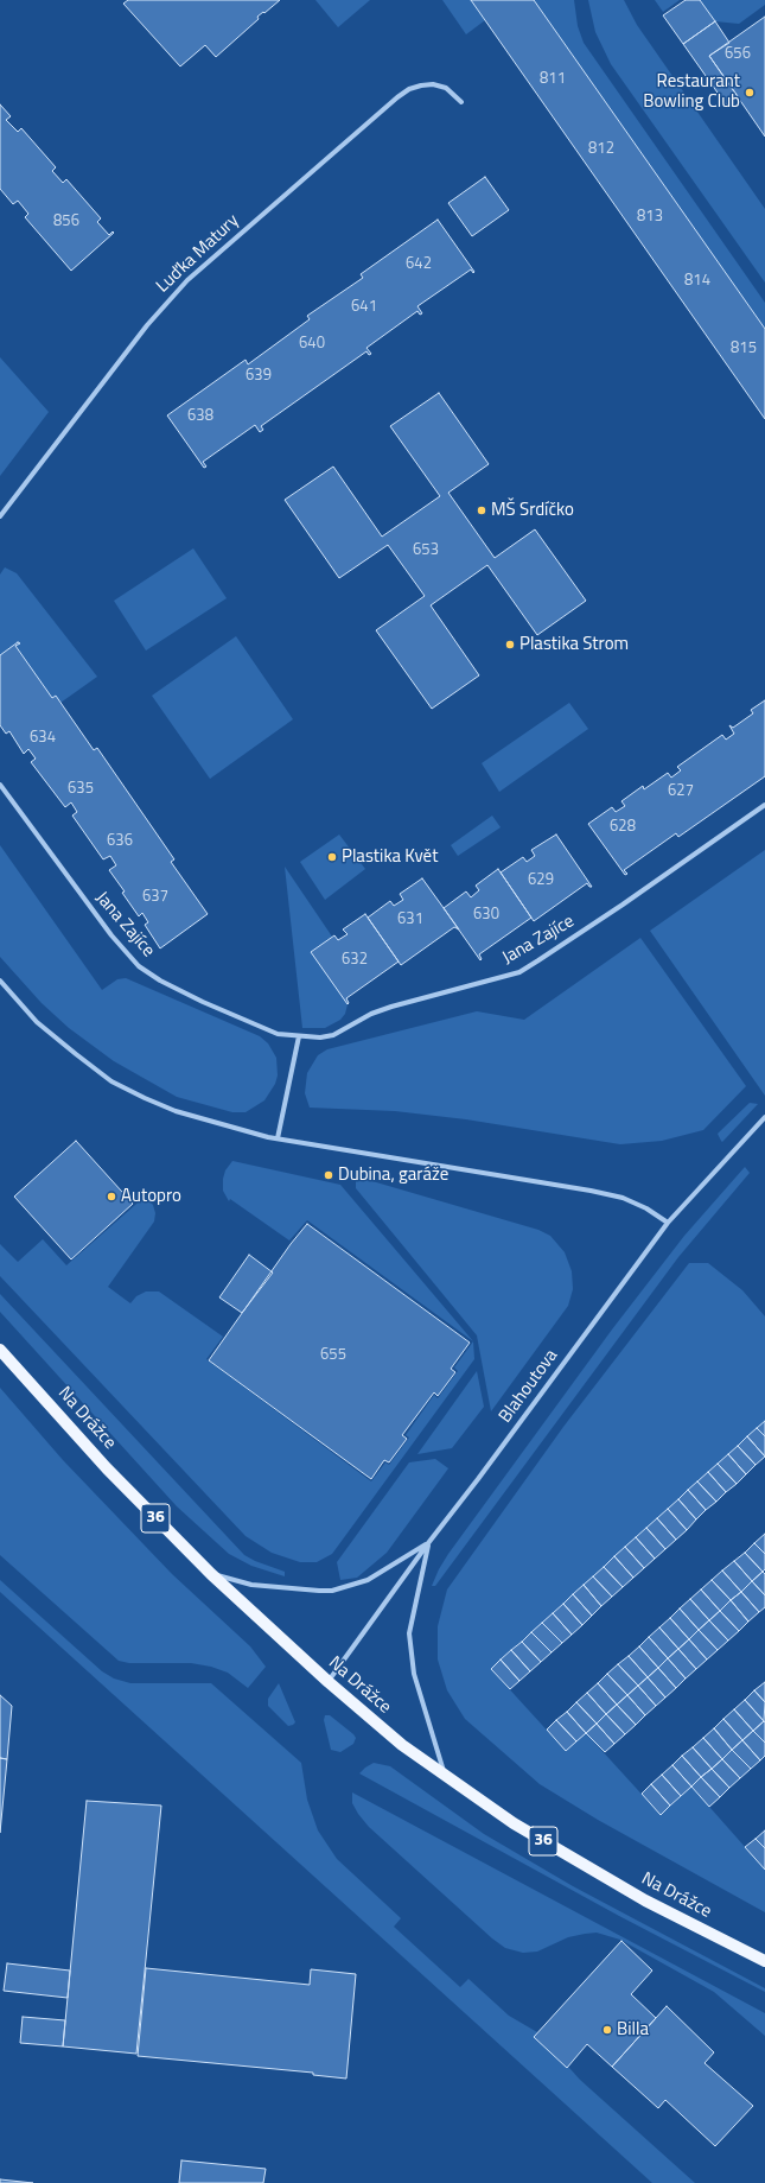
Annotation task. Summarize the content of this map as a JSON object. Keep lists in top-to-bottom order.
{
  "streets": {
    "main road": ["Na Drážce", "36"],
    "street": ["Luďka Matury", "Jana Zajíce", "Blahoutova"]
  },
  "crossings": [
    ["Blahoutova", "Na Drážce"]
  ],
  "places": [
    "Restaurant Bowling Club",
    "MŠ Srdíčko",
    "Plastika Strom",
    "Plastika Květ",
    "Dubina, garáže",
    "Autopro",
    "Billa"
  ],
  "house_numbers": [
    "656",
    "811",
    "812",
    "813",
    "856",
    "642",
    "814",
    "641",
    "640",
    "815",
    "639",
    "638",
    "653",
    "634",
    "635",
    "627",
    "628",
    "636",
    "629",
    "637",
    "630",
    "631",
    "632",
    "655"
  ]
}
